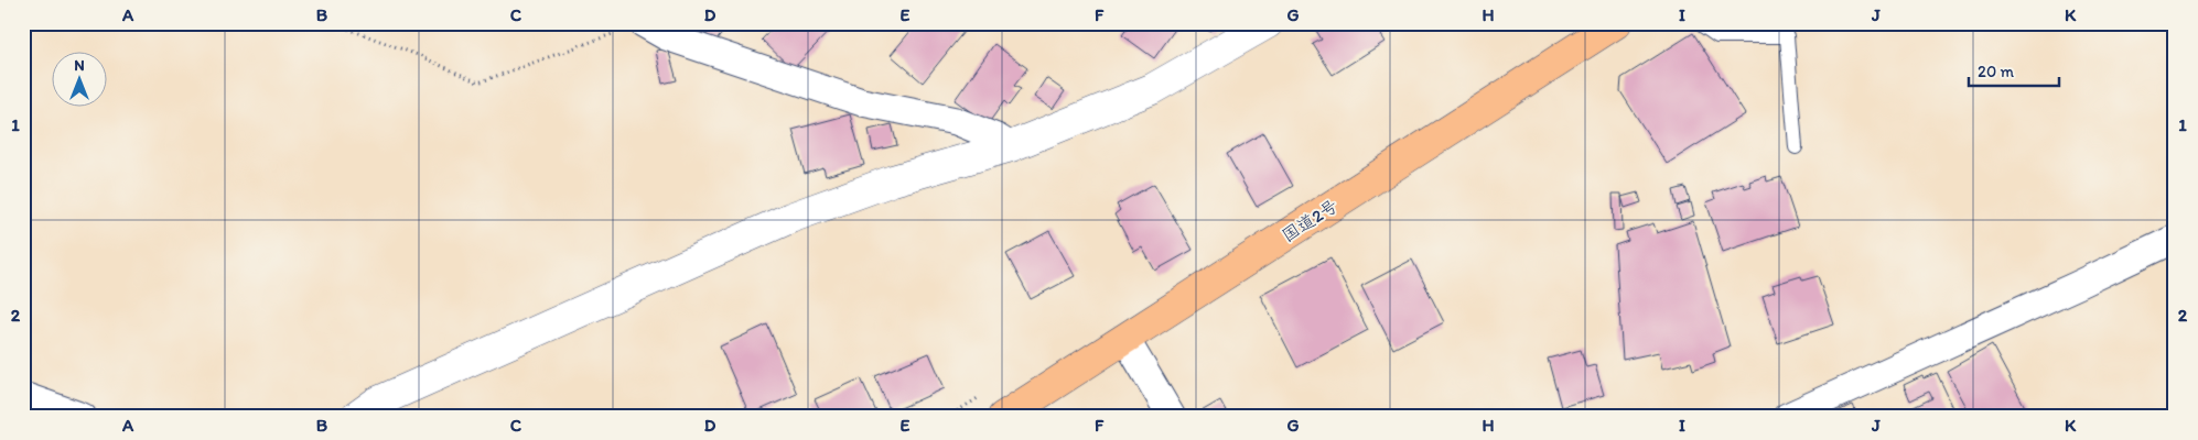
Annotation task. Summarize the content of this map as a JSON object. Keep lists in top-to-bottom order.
{
  "streets": {
    "highway": ["国道2号"]
  },
  "scale_bar": "20 m",
  "north": "top",
  "grid": {
    "columns": [
      "A",
      "B",
      "C",
      "D",
      "E",
      "F",
      "G",
      "H",
      "I",
      "J",
      "K"
    ],
    "rows": ["1", "2"]
  }
}
